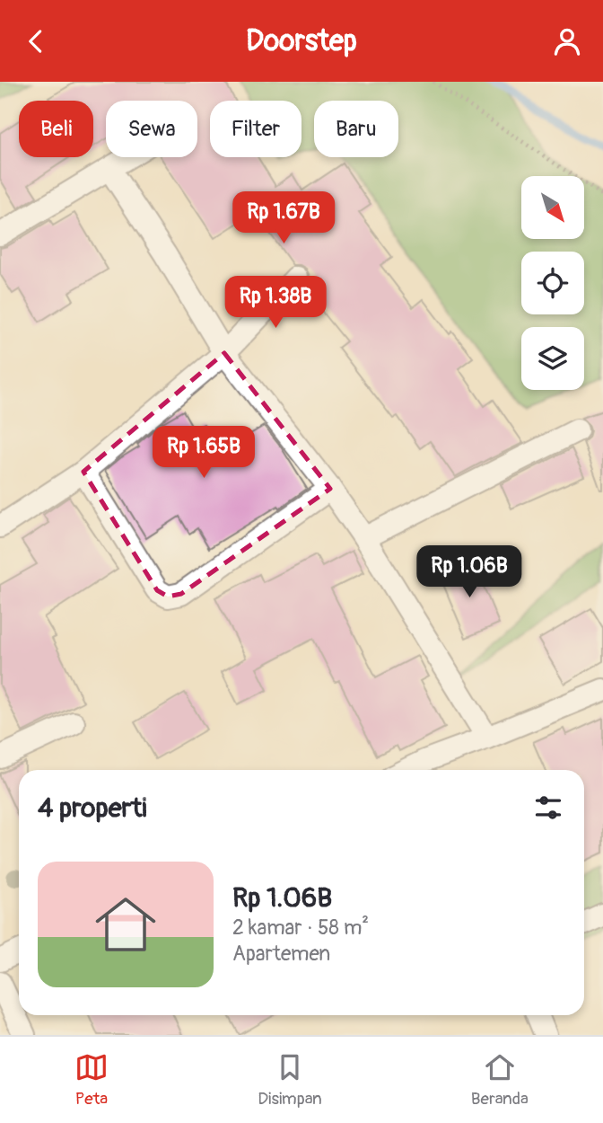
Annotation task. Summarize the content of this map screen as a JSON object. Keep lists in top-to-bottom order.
{
  "north": "bottom right",
  "page": {
    "header": "Doorstep",
    "chip": [
      "Beli",
      "Sewa",
      "Filter",
      "Baru"
    ],
    "price": [
      "Rp 1.67B",
      "Rp 1.38B",
      "Rp 1.65B",
      "Rp 1.06B"
    ],
    "heading": "4 properti",
    "list": [
      {
        "name": "Rp 1.06B",
        "note": "2 kamar · 58 m² · Apartemen"
      }
    ],
    "tabs": ["Peta", "Disimpan", "Beranda"]
  }
}
